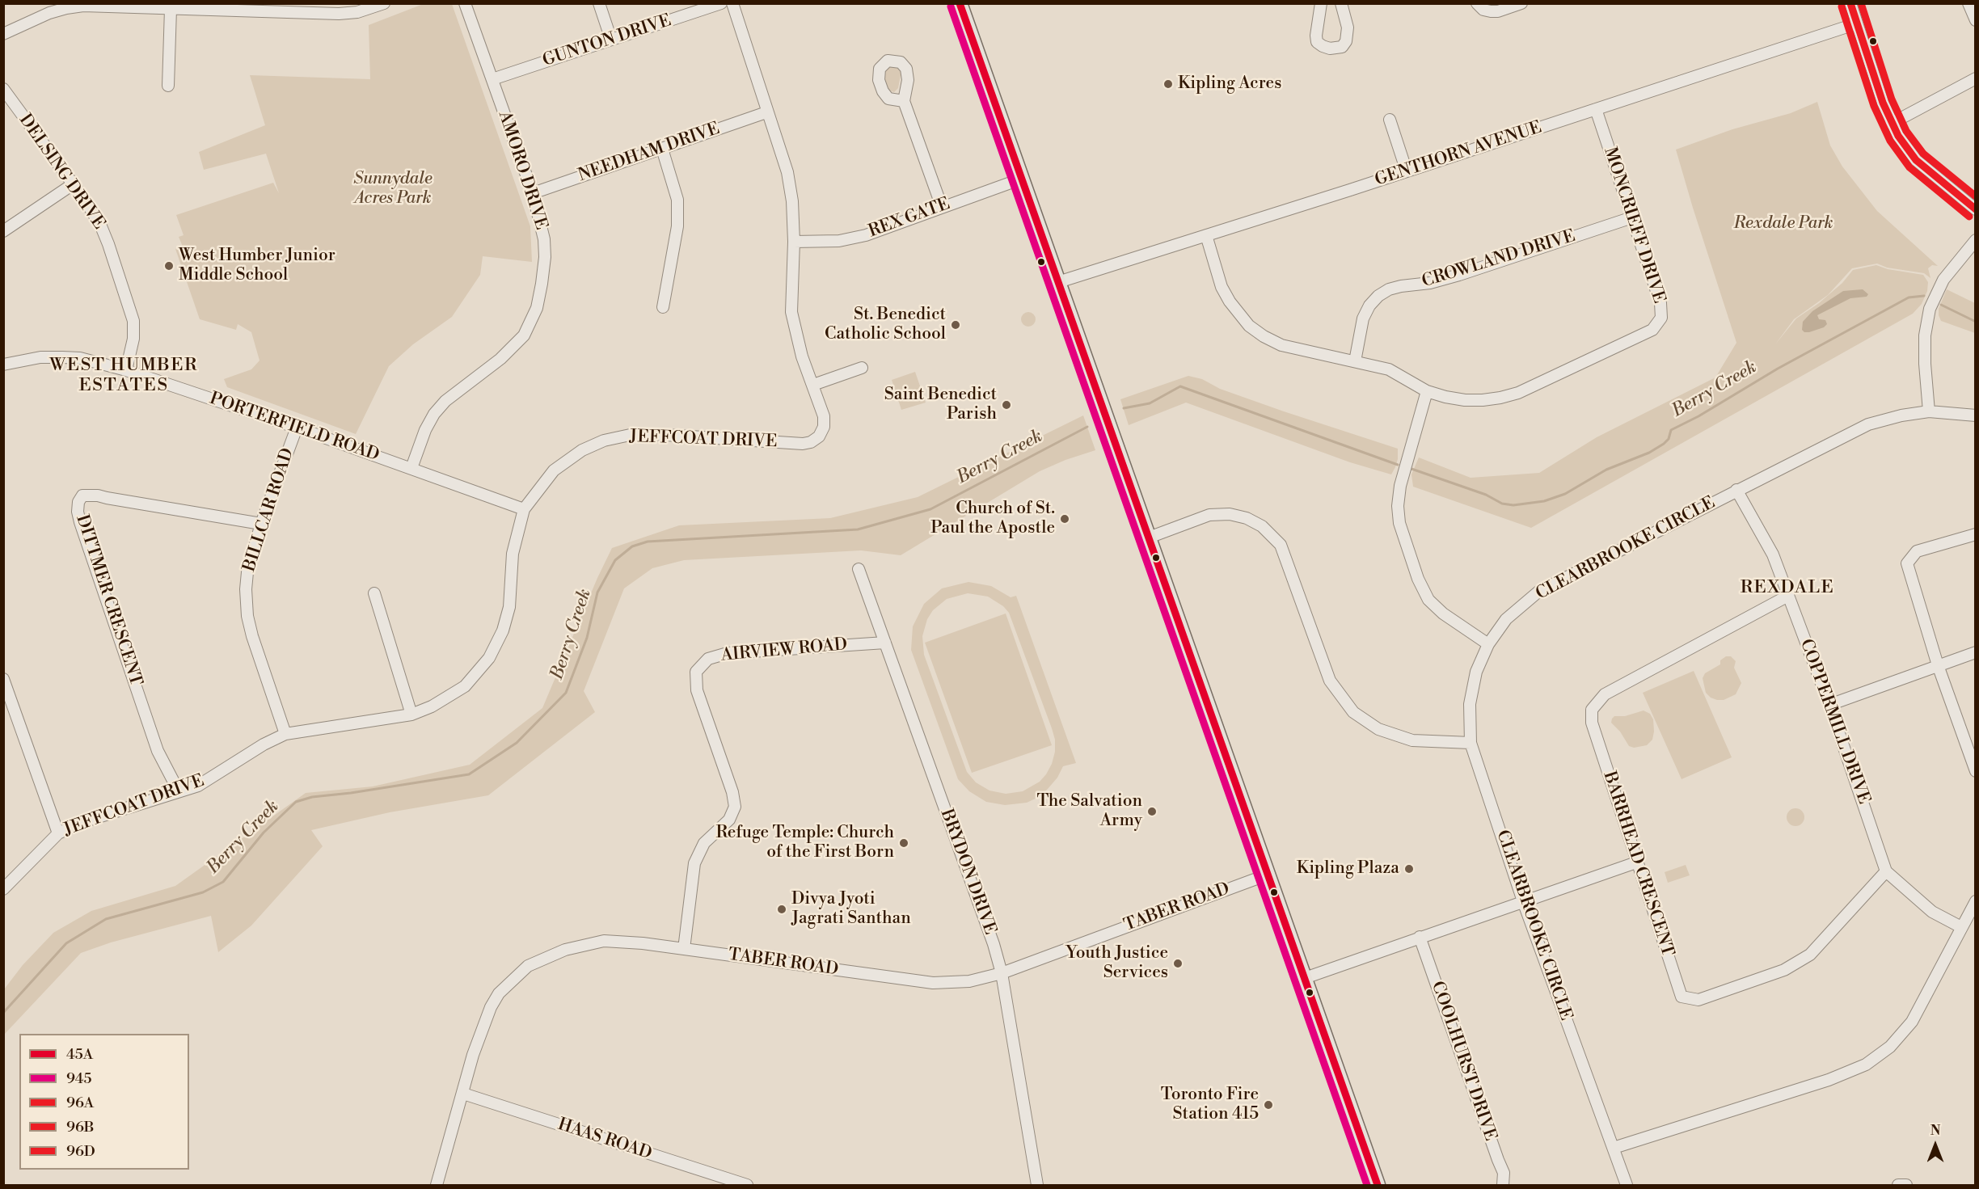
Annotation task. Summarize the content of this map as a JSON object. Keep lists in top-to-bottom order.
{
  "streets": {
    "street": [
      "GUNTON DRIVE",
      "NEEDHAM DRIVE",
      "GENTHORN AVENUE",
      "AMORO DRIVE",
      "DELSING DRIVE",
      "REX GATE",
      "MONCRIEFF DRIVE",
      "CROWLAND DRIVE",
      "PORTERFIELD ROAD",
      "JEFFCOAT DRIVE",
      "BILLCAR ROAD",
      "CLEARBROOKE CIRCLE",
      "DITTMER CRESCENT",
      "AIRVIEW ROAD",
      "COPPERMILL DRIVE",
      "BARRHEAD CRESCENT",
      "BRYDON DRIVE",
      "TABER ROAD",
      "COOLHURST DRIVE",
      "HAAS ROAD"
    ]
  },
  "crossings": [
    ["GUNTON DRIVE", "AMORO DRIVE"],
    ["NEEDHAM DRIVE", "AMORO DRIVE"],
    ["NEEDHAM DRIVE", "JEFFCOAT DRIVE"],
    ["GENTHORN AVENUE", "MONCRIEFF DRIVE"],
    ["AMORO DRIVE", "PORTERFIELD ROAD"],
    ["DELSING DRIVE", "PORTERFIELD ROAD"],
    ["REX GATE", "JEFFCOAT DRIVE"],
    ["MONCRIEFF DRIVE", "CROWLAND DRIVE"],
    ["PORTERFIELD ROAD", "JEFFCOAT DRIVE"],
    ["PORTERFIELD ROAD", "BILLCAR ROAD"],
    ["JEFFCOAT DRIVE", "BILLCAR ROAD"],
    ["JEFFCOAT DRIVE", "DITTMER CRESCENT"],
    ["BILLCAR ROAD", "DITTMER CRESCENT"],
    ["CLEARBROOKE CIRCLE", "COPPERMILL DRIVE"],
    ["AIRVIEW ROAD", "BRYDON DRIVE"],
    ["AIRVIEW ROAD", "TABER ROAD"],
    ["COPPERMILL DRIVE", "BARRHEAD CRESCENT"],
    ["BRYDON DRIVE", "TABER ROAD"],
    ["TABER ROAD", "HAAS ROAD"]
  ],
  "districts": ["WEST HUMBER ESTATES", "REXDALE"],
  "water": ["Berry Creek"],
  "parks": ["Sunnydale Acres Park", "Rexdale Park"],
  "places": [
    "Kipling Acres",
    "West Humber Junior Middle School",
    "St. Benedict Catholic School",
    "Saint Benedict Parish",
    "Church of St. Paul the Apostle",
    "The Salvation Army",
    "Refuge Temple: Church of the First Born",
    "Kipling Plaza",
    "Divya Jyoti Jagrati Santhan",
    "Youth Justice Services",
    "Toronto Fire Station 415"
  ],
  "lines": [
    "transit line 45A",
    "transit line 96A",
    "transit line 96D",
    "transit line 945",
    "transit line 96B"
  ],
  "legend": [
    "45A",
    "945",
    "96A",
    "96B",
    "96D"
  ],
  "north": "top"
}
